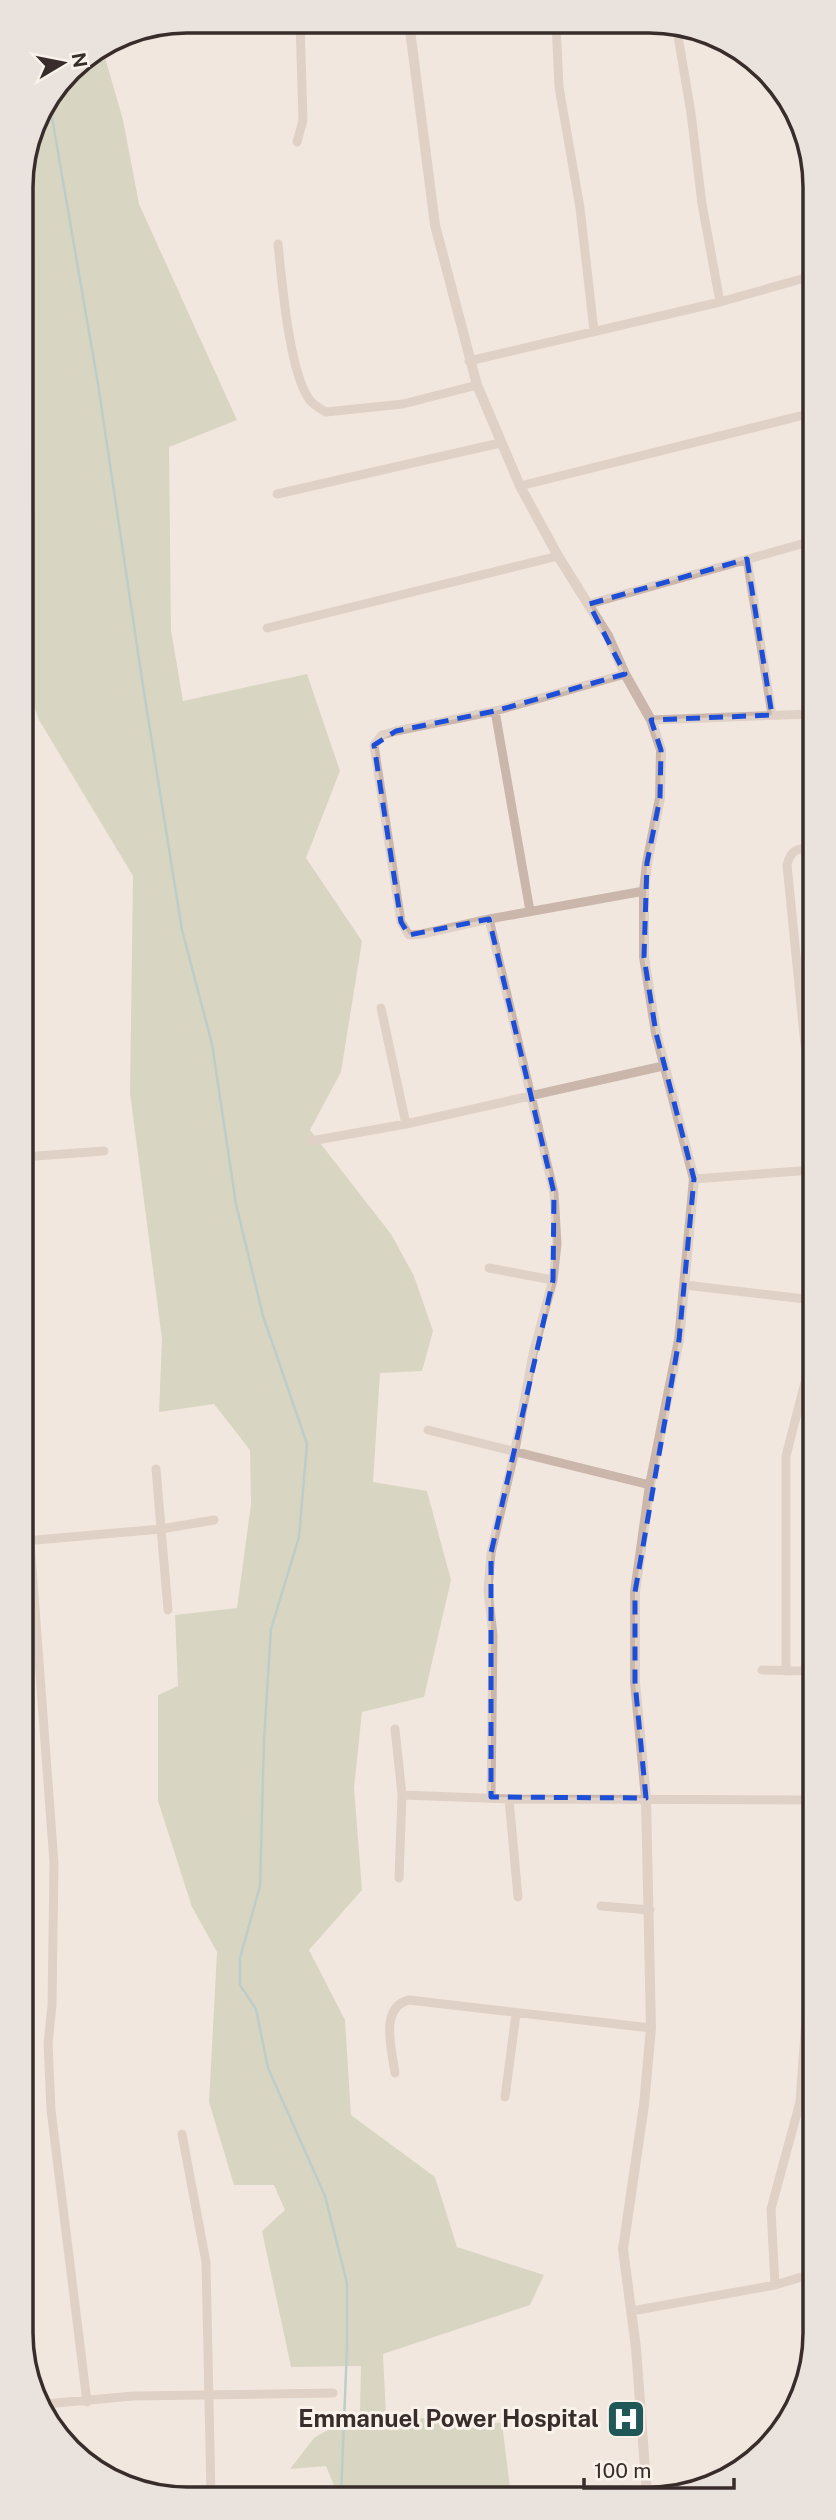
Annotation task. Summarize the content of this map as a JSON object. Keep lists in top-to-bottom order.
{
  "places": {
    "hospital": ["Emmanuel Power Hospital"]
  },
  "scale_bar": "100 m",
  "north": "right"
}
